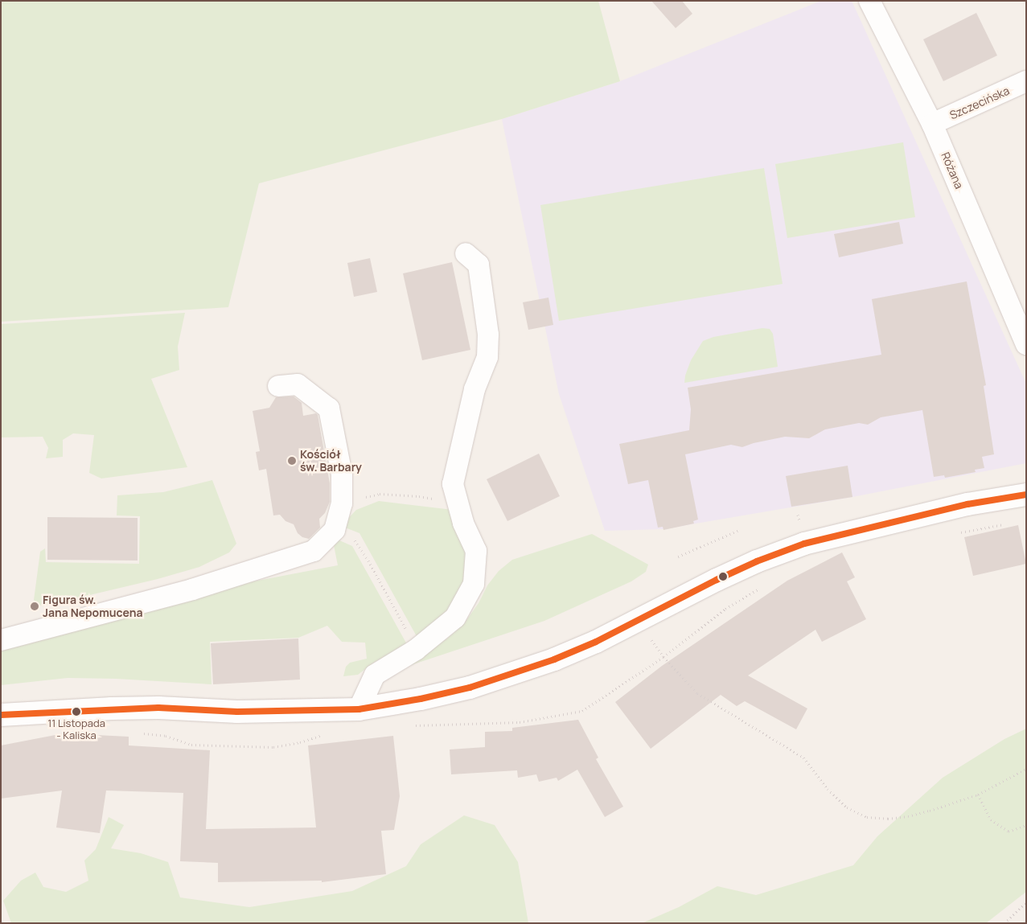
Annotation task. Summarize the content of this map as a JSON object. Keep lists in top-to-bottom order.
{
  "streets": {
    "street": ["Szczecińska", "Różana"]
  },
  "crossings": [
    ["Szczecińska", "Różana"]
  ],
  "places": ["Kościół św. Barbary", "Figura św. Jana Nepomucena", "11 Listopada - Kaliska"]
}
